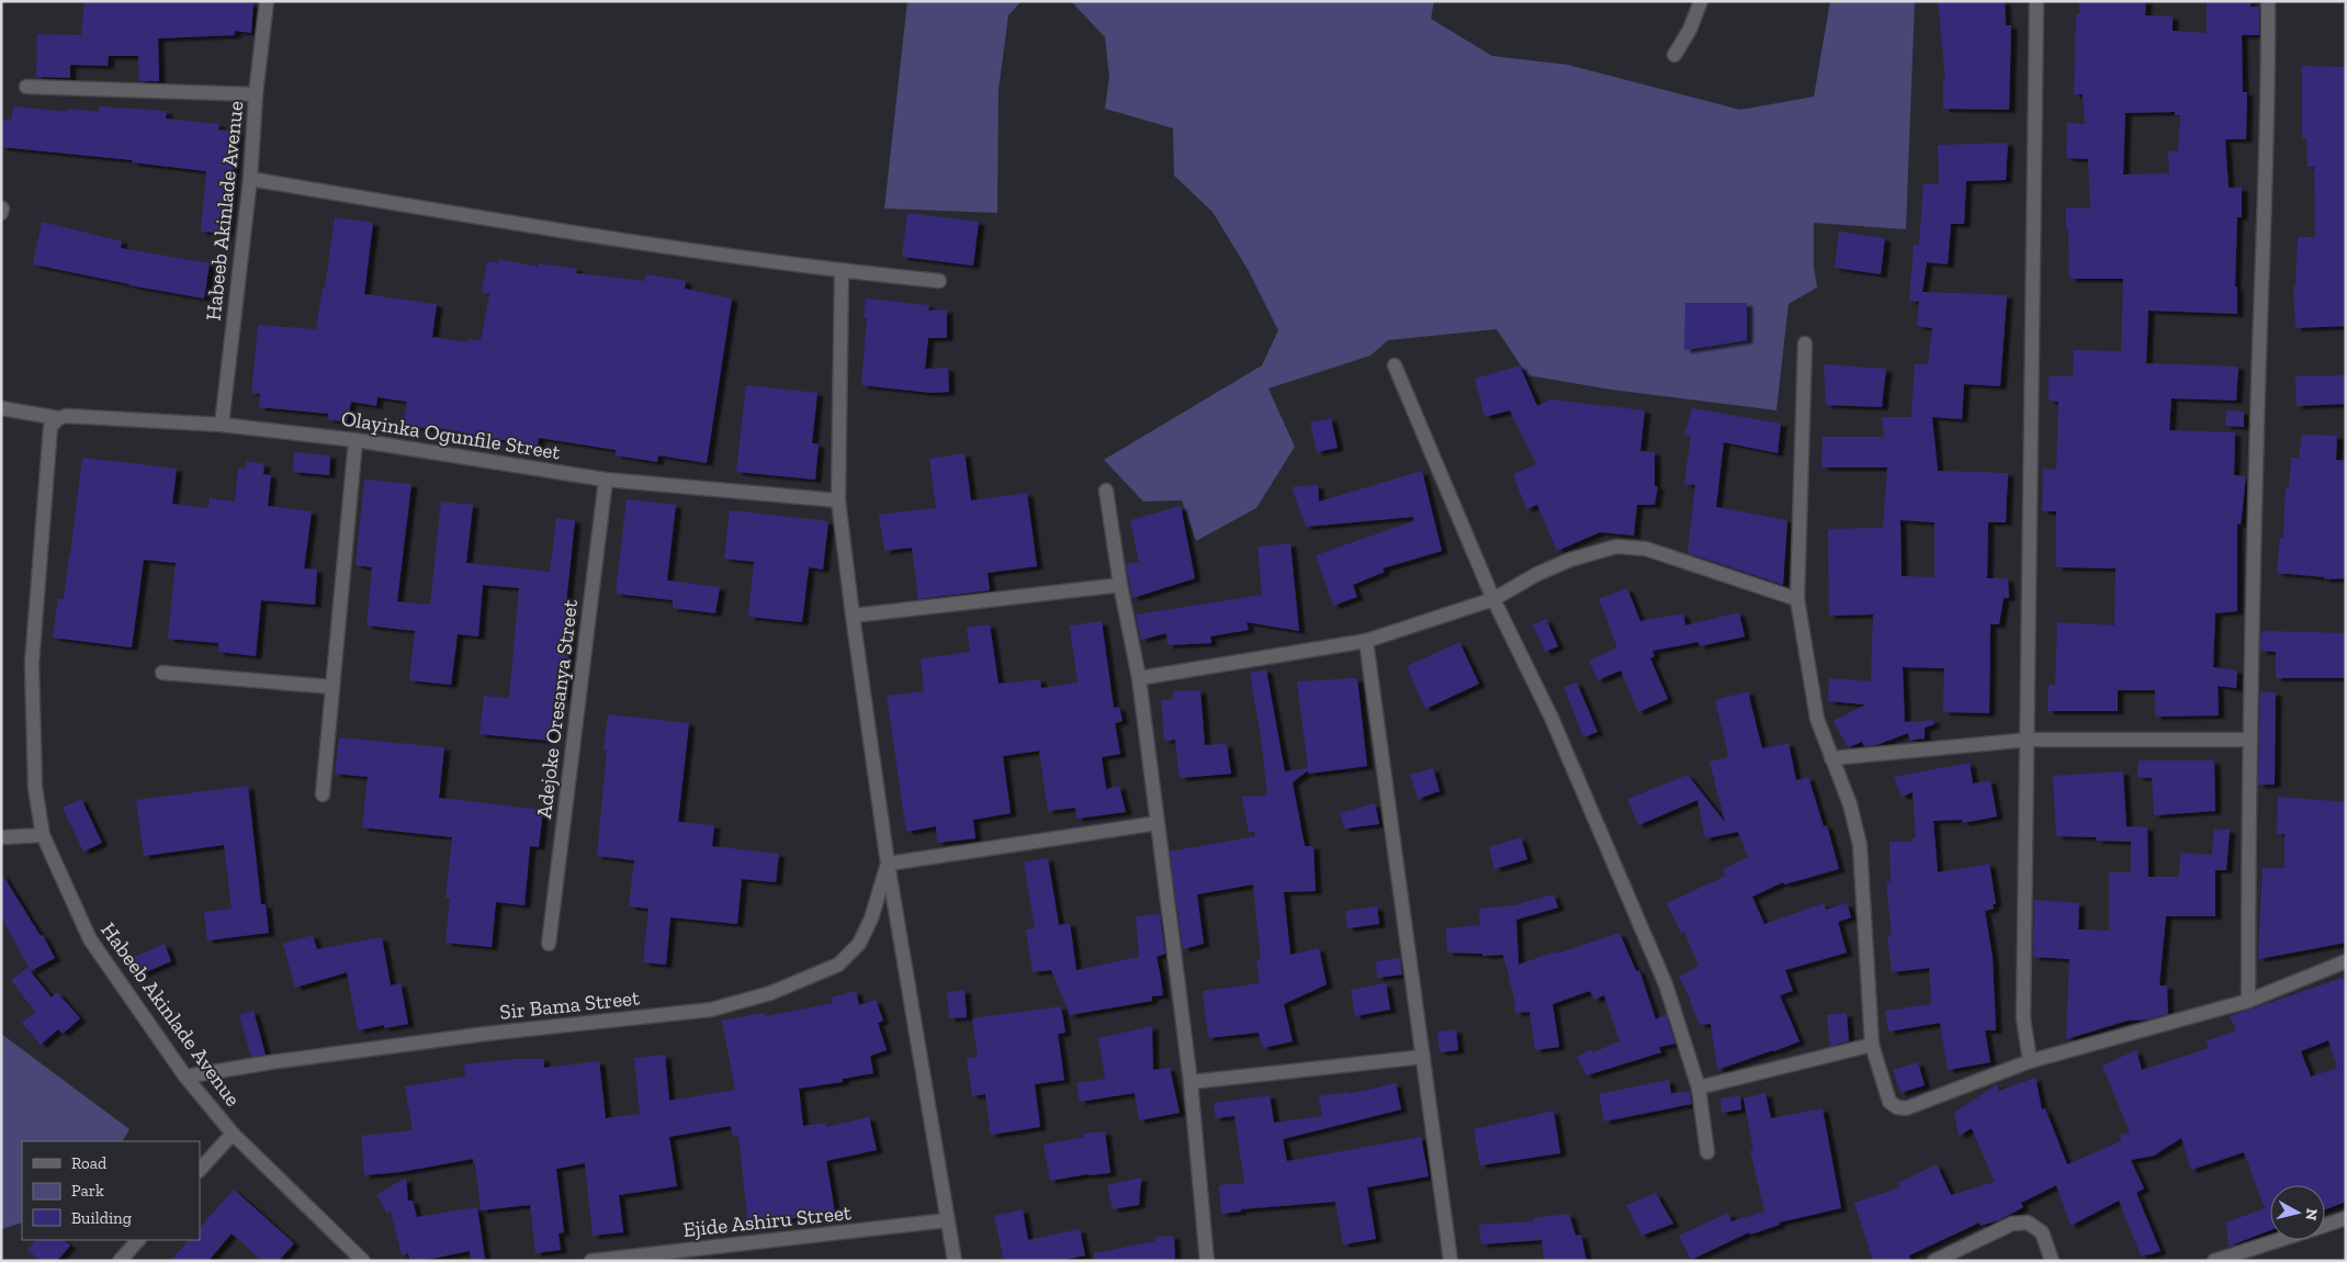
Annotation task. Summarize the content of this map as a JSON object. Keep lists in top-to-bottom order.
{
  "streets": {
    "street": [
      "Habeeb Akinlade Avenue",
      "Olayinka Ogunfile Street",
      "Adejoke Oresanya Street",
      "Sir Bama Street",
      "Ejide Ashiru Street"
    ]
  },
  "crossings": [
    ["Habeeb Akinlade Avenue", "Olayinka Ogunfile Street"],
    ["Habeeb Akinlade Avenue", "Sir Bama Street"],
    ["Olayinka Ogunfile Street", "Adejoke Oresanya Street"]
  ],
  "legend": ["Road", "Park", "Building"],
  "north": "right"
}
